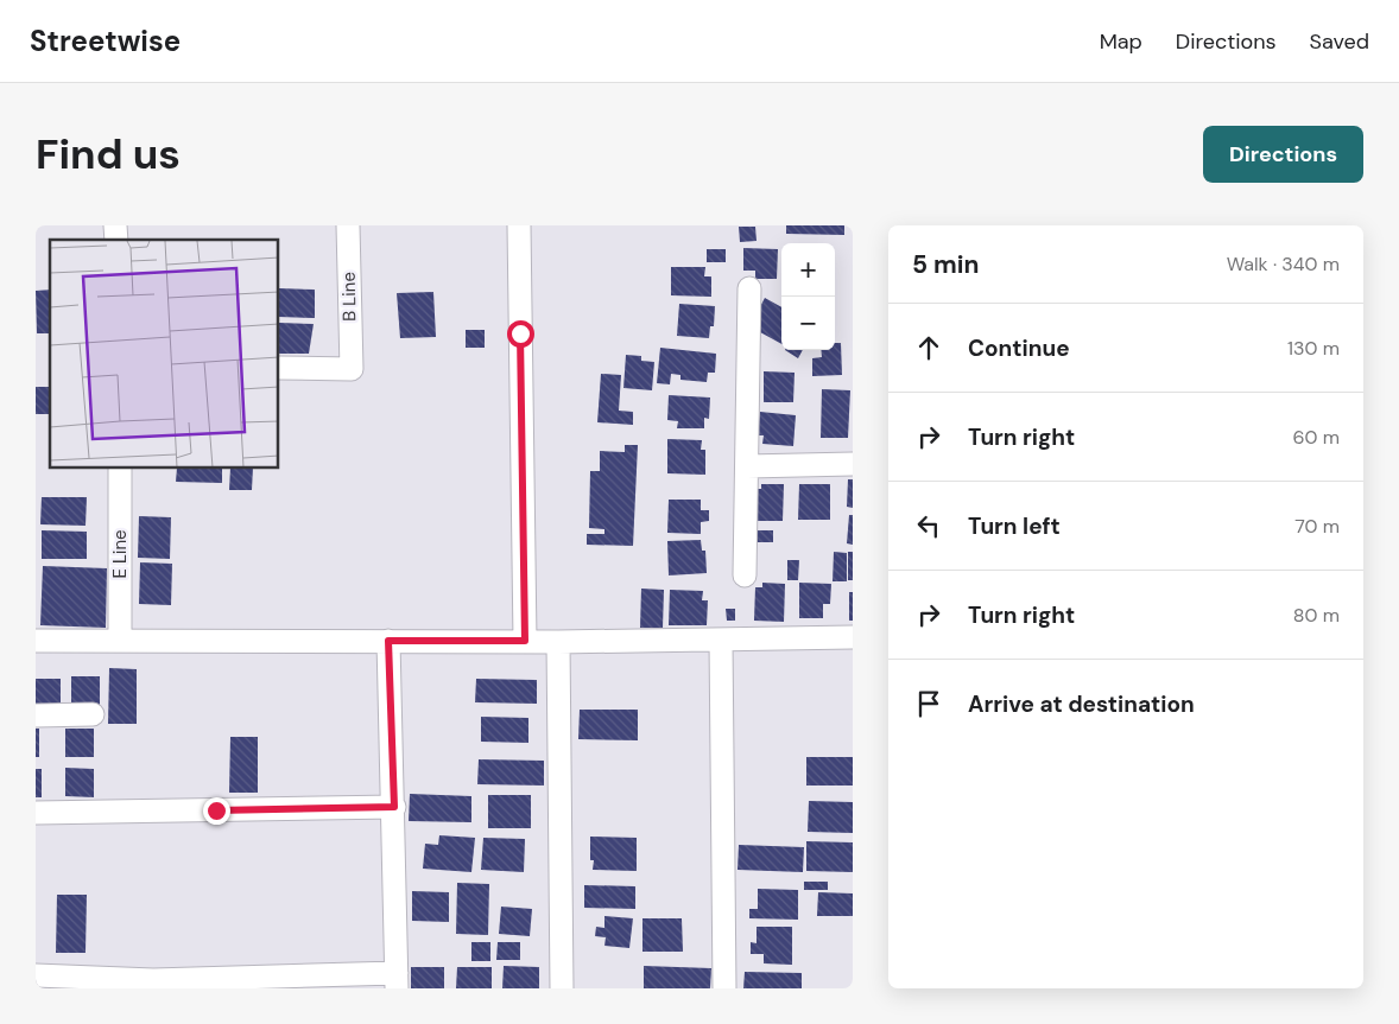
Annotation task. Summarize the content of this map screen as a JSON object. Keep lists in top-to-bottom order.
{
  "streets": {
    "street": ["B Line", "E Line"]
  },
  "page": {
    "header": "Streetwise",
    "nav": ["Map", "Directions", "Saved"],
    "buttons": "Directions",
    "title": "Find us",
    "heading": ["5 min", "Walk · 340 m"],
    "map_buttons": ["+", "−"],
    "list": [
      ["Continue", "130 m"],
      ["Turn right", "60 m"],
      ["Turn left", "70 m"],
      ["Turn right", "80 m"],
      "Arrive at destination"
    ]
  }
}
